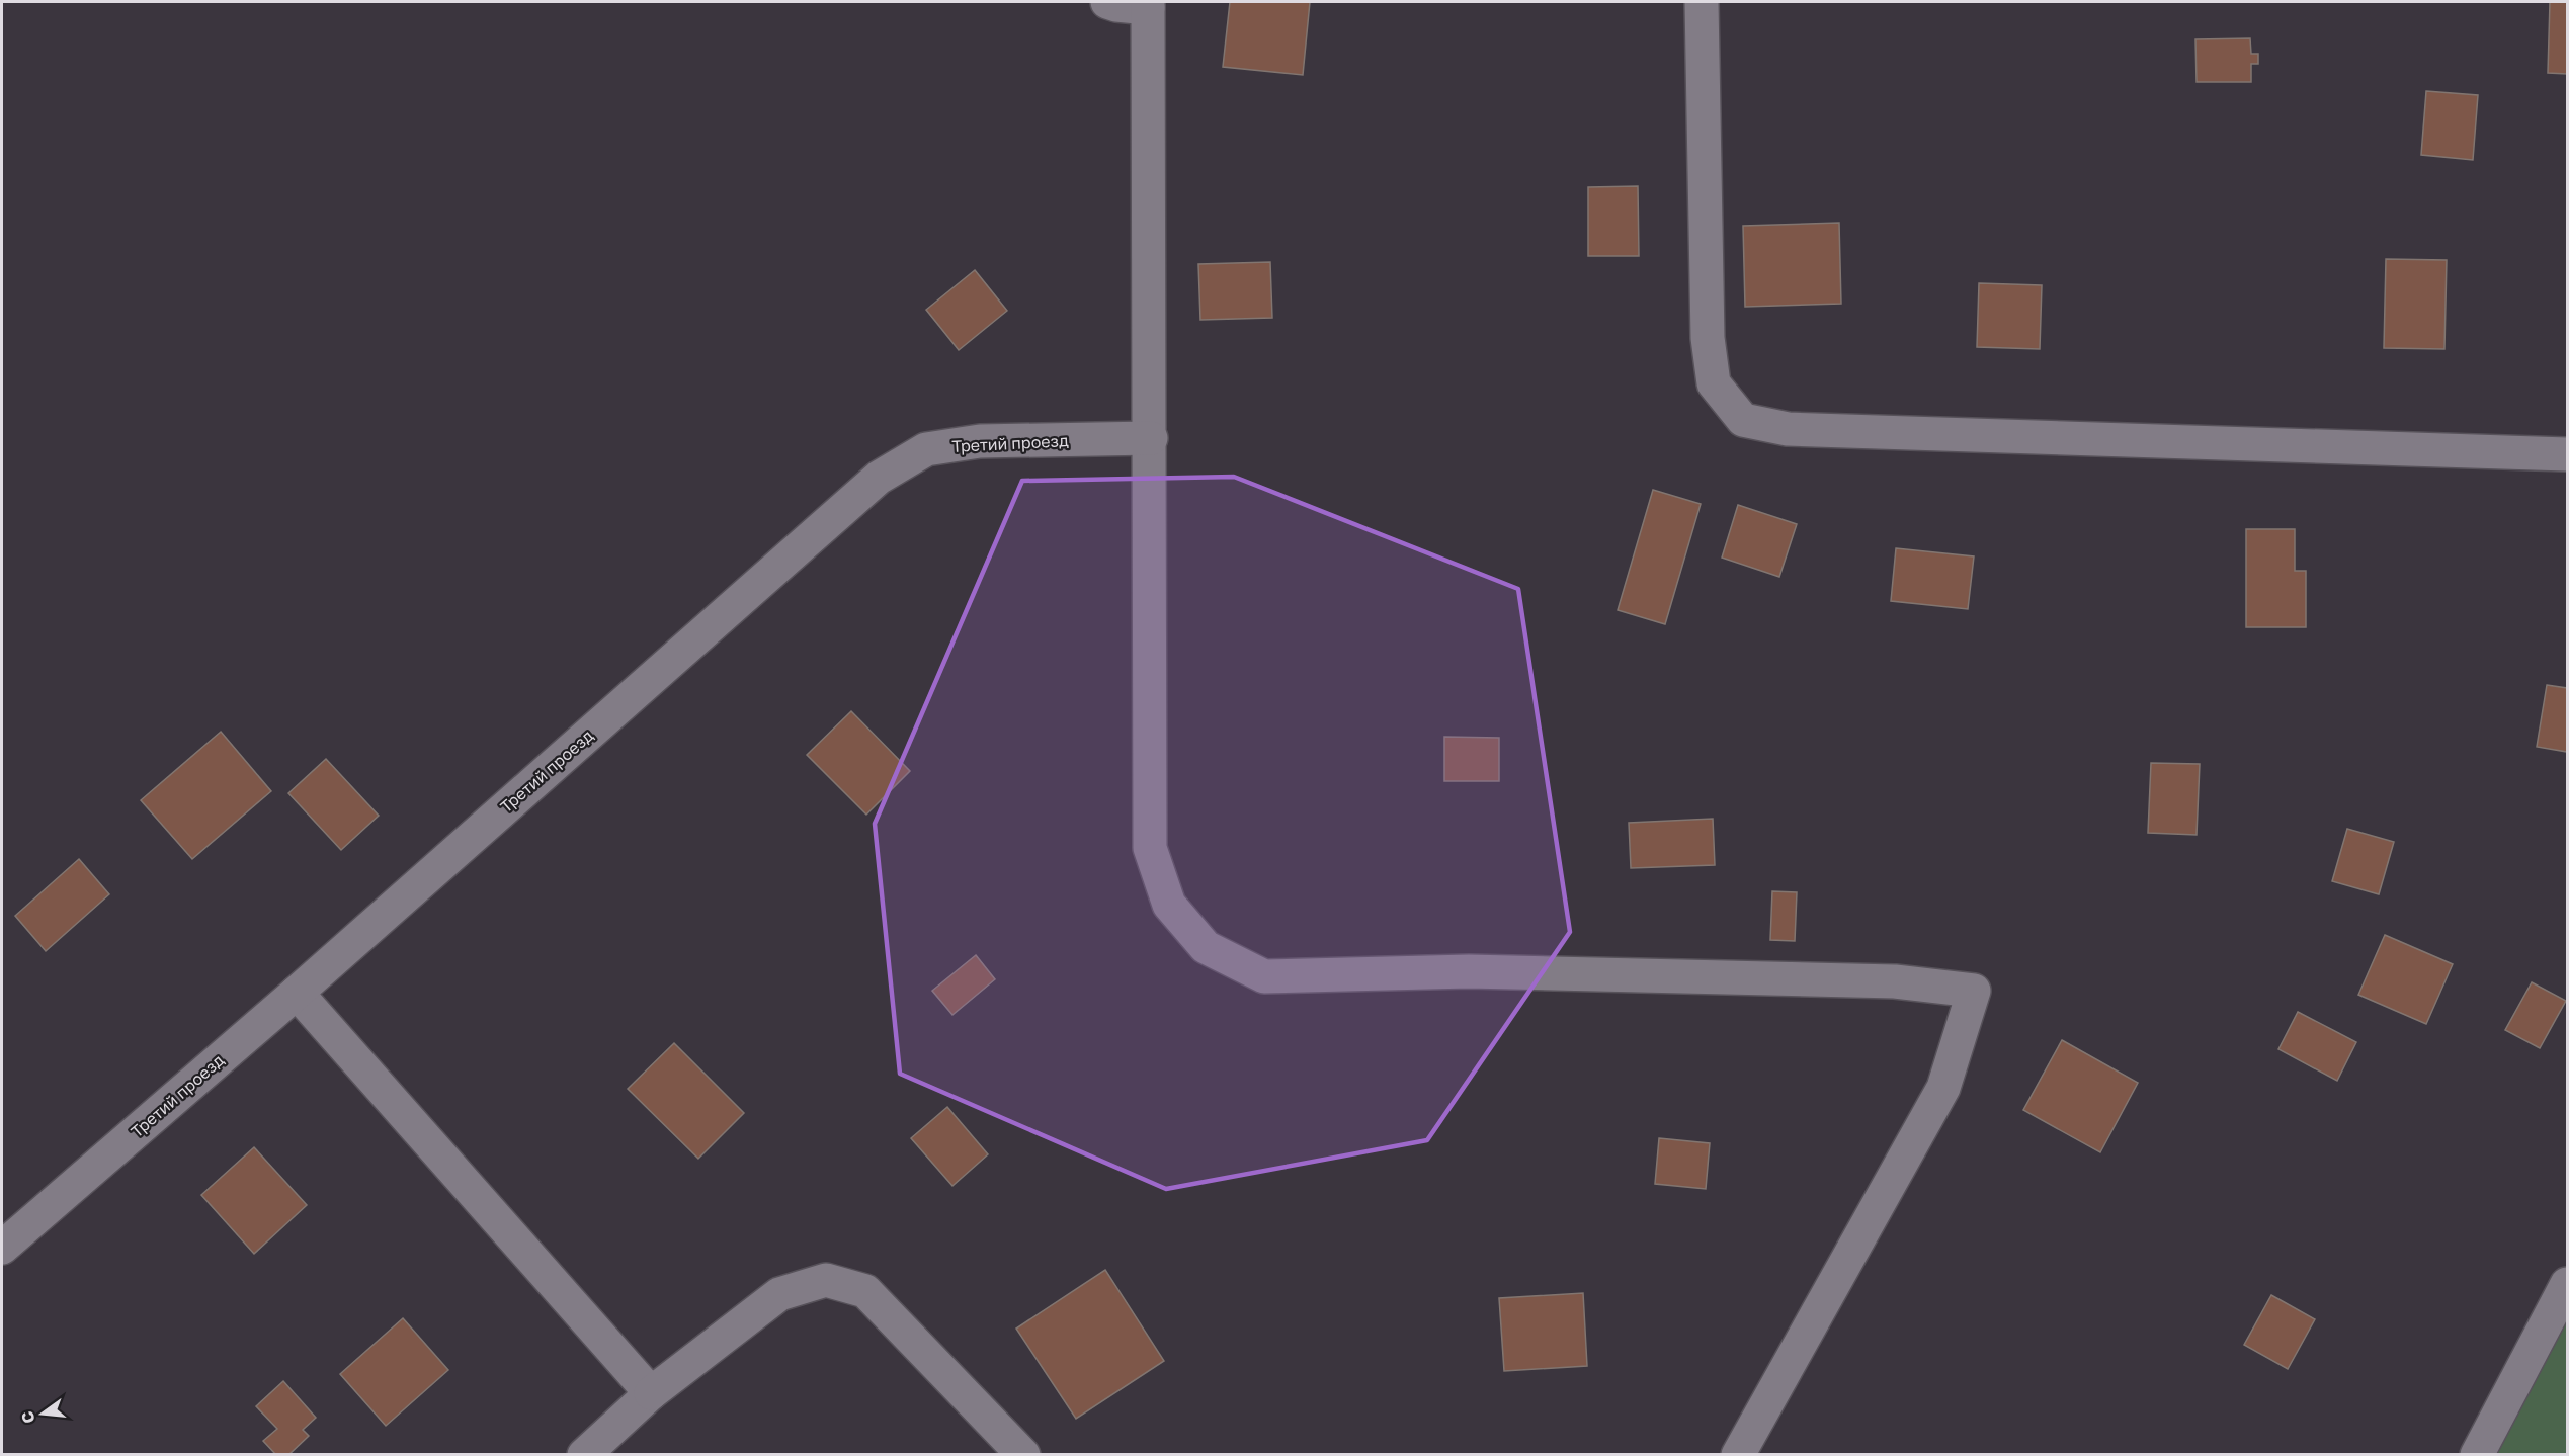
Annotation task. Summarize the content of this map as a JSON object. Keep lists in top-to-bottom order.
{
  "streets": {
    "street": ["Третий проезд"]
  },
  "north": "left"
}
